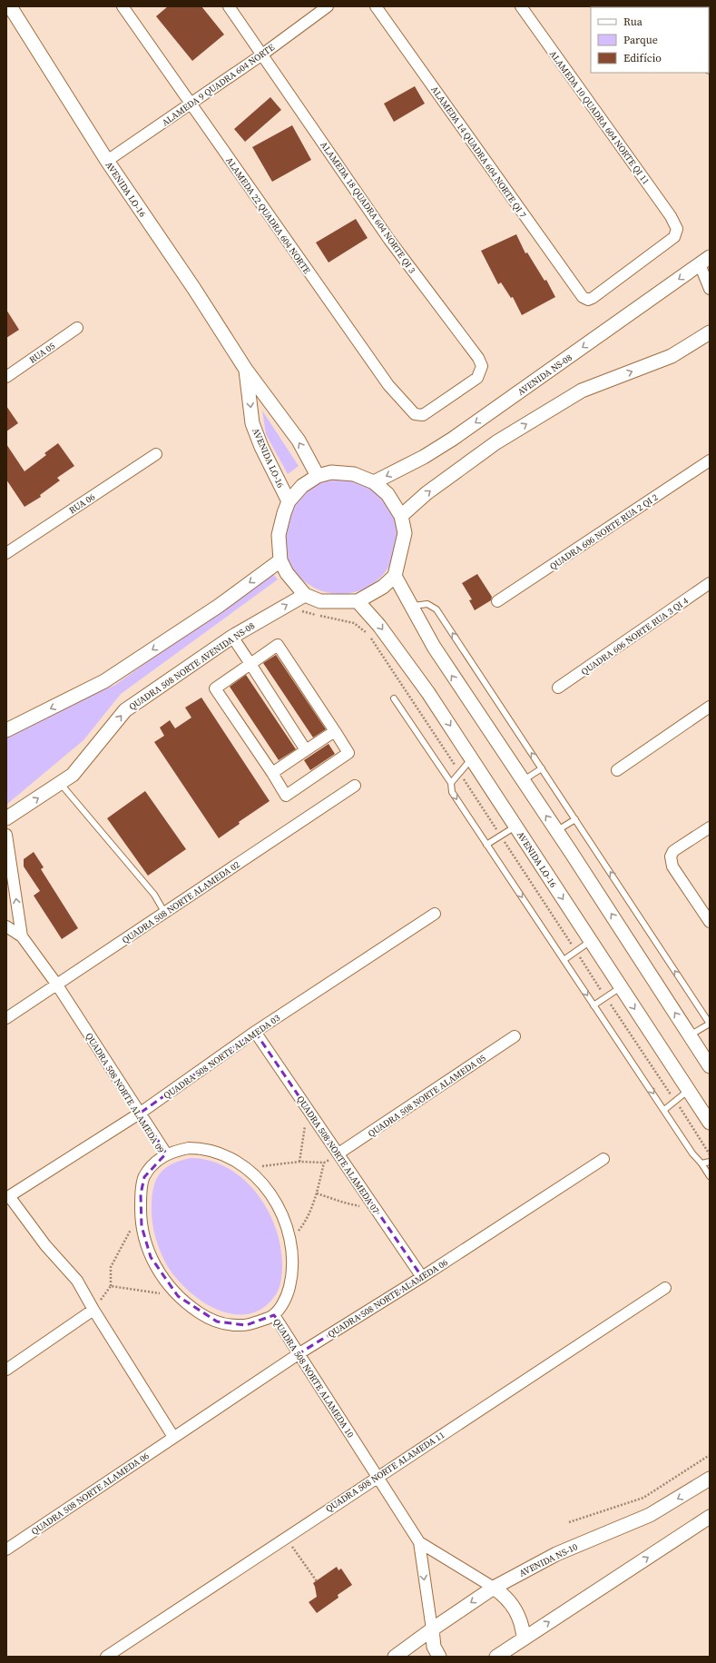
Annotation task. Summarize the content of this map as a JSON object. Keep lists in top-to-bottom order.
{
  "streets": {
    "street": [
      "ALAMEDA 9 QUADRA 604 NORTE",
      "ALAMEDA 10 QUADRA 604 NORTE QI 11",
      "ALAMEDA 14 QUADRA 604 NORTE QI 7",
      "AVENIDA LO-16",
      "ALAMEDA 18 QUADRA 604 NORTE QI 3",
      "ALAMEDA 22 QUADRA 604 NORTE",
      "RUA 05",
      "AVENIDA NS-08",
      "RUA 06",
      "QUADRA 606 NORTE RUA 2 QI 2",
      "QUADRA 606 NORTE RUA 3 QI 4",
      "QUADRA 508 NORTE AVENIDA NS-08",
      "QUADRA 508 NORTE ALAMEDA 02",
      "QUADRA 508 NORTE ALAMEDA 03",
      "QUADRA 508 NORTE ALAMEDA 09",
      "QUADRA 508 NORTE ALAMEDA 05",
      "QUADRA 508 NORTE ALAMEDA 07",
      "QUADRA 508 NORTE ALAMEDA 06",
      "QUADRA 508 NORTE ALAMEDA 10",
      "QUADRA 508 NORTE ALAMEDA 11",
      "AVENIDA NS-10"
    ]
  },
  "crossings": [
    ["ALAMEDA 9 QUADRA 604 NORTE", "AVENIDA LO-16"],
    ["ALAMEDA 9 QUADRA 604 NORTE", "ALAMEDA 18 QUADRA 604 NORTE QI 3"],
    ["ALAMEDA 9 QUADRA 604 NORTE", "ALAMEDA 22 QUADRA 604 NORTE"],
    ["ALAMEDA 10 QUADRA 604 NORTE QI 11", "ALAMEDA 14 QUADRA 604 NORTE QI 7"],
    ["AVENIDA LO-16", "AVENIDA NS-08"],
    ["AVENIDA LO-16", "QUADRA 508 NORTE AVENIDA NS-08"],
    ["ALAMEDA 18 QUADRA 604 NORTE QI 3", "ALAMEDA 22 QUADRA 604 NORTE"],
    ["AVENIDA NS-08", "QUADRA 508 NORTE AVENIDA NS-08"],
    ["QUADRA 508 NORTE ALAMEDA 02", "QUADRA 508 NORTE ALAMEDA 09"],
    ["QUADRA 508 NORTE ALAMEDA 03", "QUADRA 508 NORTE ALAMEDA 09"],
    ["QUADRA 508 NORTE ALAMEDA 03", "QUADRA 508 NORTE ALAMEDA 07"],
    ["QUADRA 508 NORTE ALAMEDA 09", "QUADRA 508 NORTE ALAMEDA 10"],
    ["QUADRA 508 NORTE ALAMEDA 05", "QUADRA 508 NORTE ALAMEDA 07"],
    ["QUADRA 508 NORTE ALAMEDA 07", "QUADRA 508 NORTE ALAMEDA 06"],
    ["QUADRA 508 NORTE ALAMEDA 06", "QUADRA 508 NORTE ALAMEDA 10"],
    ["QUADRA 508 NORTE ALAMEDA 10", "QUADRA 508 NORTE ALAMEDA 11"]
  ],
  "legend": ["Rua", "Parque", "Edifício"]
}
